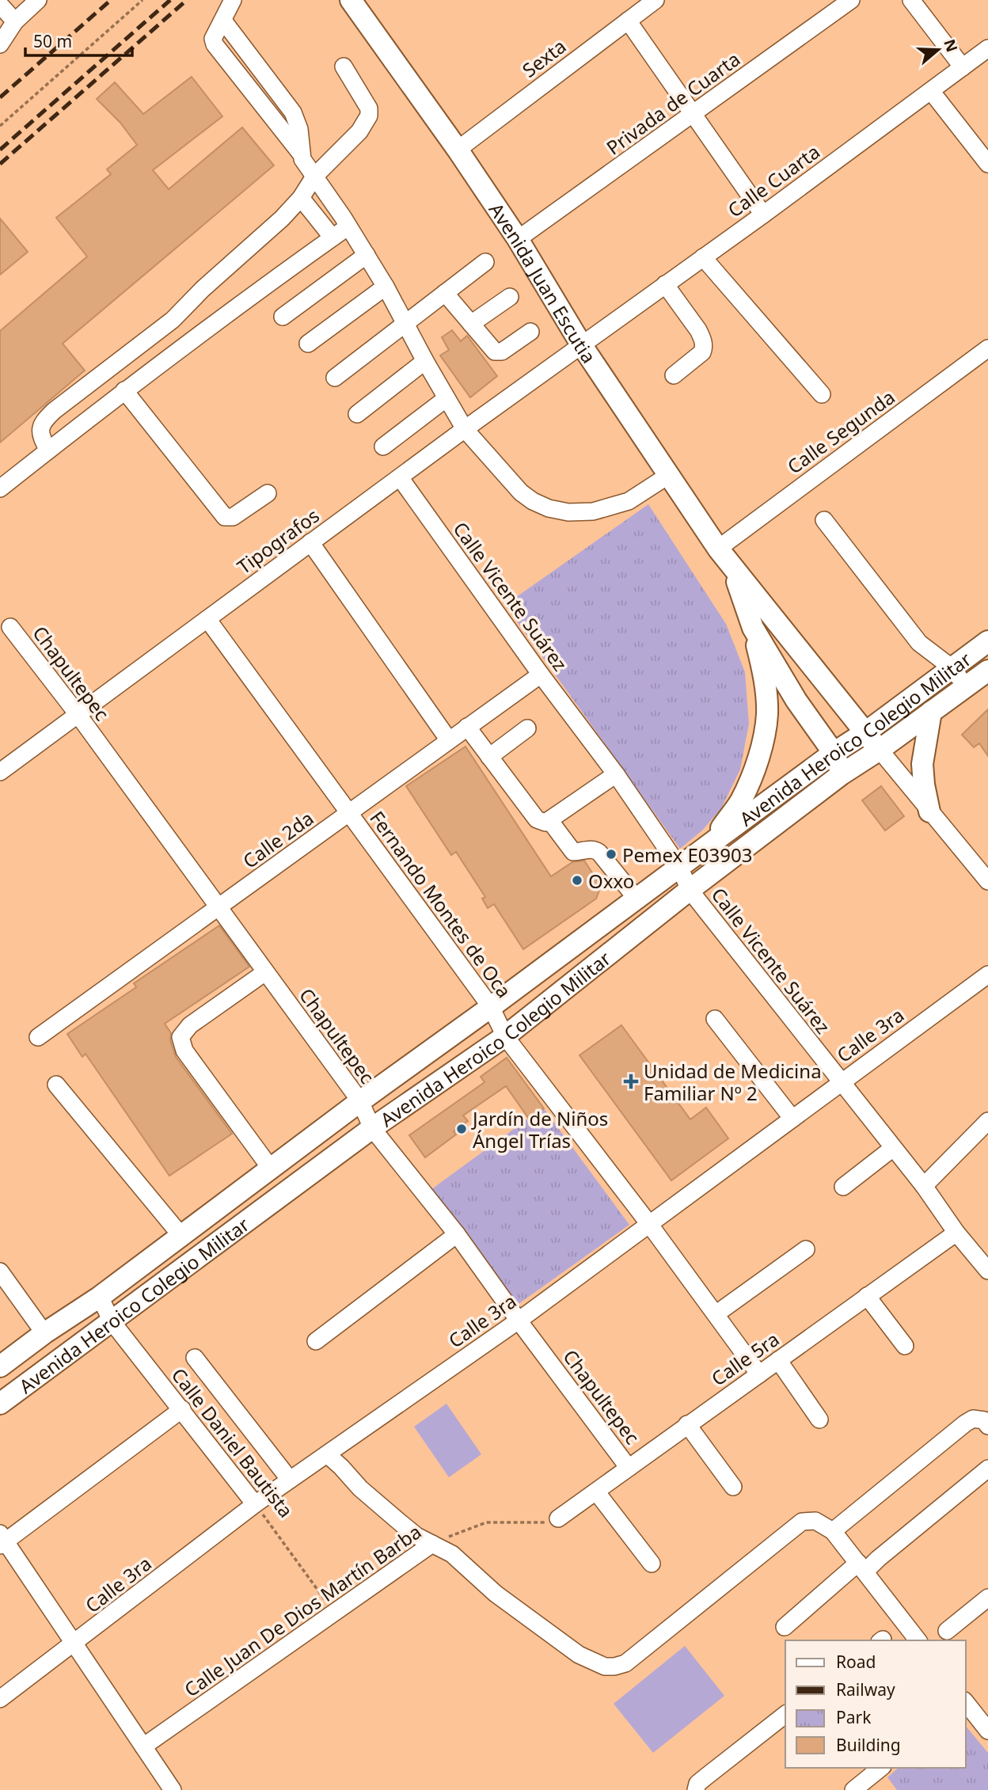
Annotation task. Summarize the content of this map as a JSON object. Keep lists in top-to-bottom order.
{
  "streets": {
    "main road": ["Avenida Juan Escutia", "Avenida Heroico Colegio Militar"],
    "street": [
      "Sexta",
      "Privada de Cuarta",
      "Calle Cuarta",
      "Calle Segunda",
      "Tipografos",
      "Calle Vicente Suárez",
      "Chapultepec",
      "Calle 2da",
      "Fernando Montes de Oca",
      "Calle 3ra",
      "Calle 5ra",
      "Calle Daniel Bautista",
      "Calle Juan De Dios Martín Barba"
    ]
  },
  "crossings": [
    ["Sexta", "Avenida Juan Escutia"],
    ["Privada de Cuarta", "Avenida Juan Escutia"],
    ["Calle Cuarta", "Avenida Juan Escutia"],
    ["Calle Cuarta", "Tipografos"],
    ["Avenida Juan Escutia", "Calle Segunda"],
    ["Avenida Juan Escutia", "Tipografos"],
    ["Avenida Juan Escutia", "Avenida Heroico Colegio Militar"],
    ["Tipografos", "Calle Vicente Suárez"],
    ["Tipografos", "Chapultepec"],
    ["Tipografos", "Fernando Montes de Oca"],
    ["Calle Vicente Suárez", "Avenida Heroico Colegio Militar"],
    ["Calle Vicente Suárez", "Calle 2da"],
    ["Calle Vicente Suárez", "Calle 3ra"],
    ["Calle Vicente Suárez", "Calle 5ra"],
    ["Chapultepec", "Avenida Heroico Colegio Militar"],
    ["Chapultepec", "Calle 2da"],
    ["Chapultepec", "Calle 3ra"],
    ["Chapultepec", "Calle 5ra"],
    ["Avenida Heroico Colegio Militar", "Fernando Montes de Oca"],
    ["Avenida Heroico Colegio Militar", "Calle Daniel Bautista"],
    ["Calle 2da", "Fernando Montes de Oca"],
    ["Fernando Montes de Oca", "Calle 3ra"],
    ["Fernando Montes de Oca", "Calle 5ra"],
    ["Calle 3ra", "Calle Daniel Bautista"],
    ["Calle 5ra", "Calle Juan De Dios Martín Barba"],
    ["Calle Daniel Bautista", "Calle Juan De Dios Martín Barba"]
  ],
  "places": {
    "other": ["Pemex E03903", "Oxxo", "Jardín de Niños Ángel Trías"],
    "health": ["Unidad de Medicina Familiar Nº 2"]
  },
  "legend": [
    "Road",
    "Railway",
    "Park",
    "Building"
  ],
  "scale_bar": "50 m",
  "north": "right"
}
